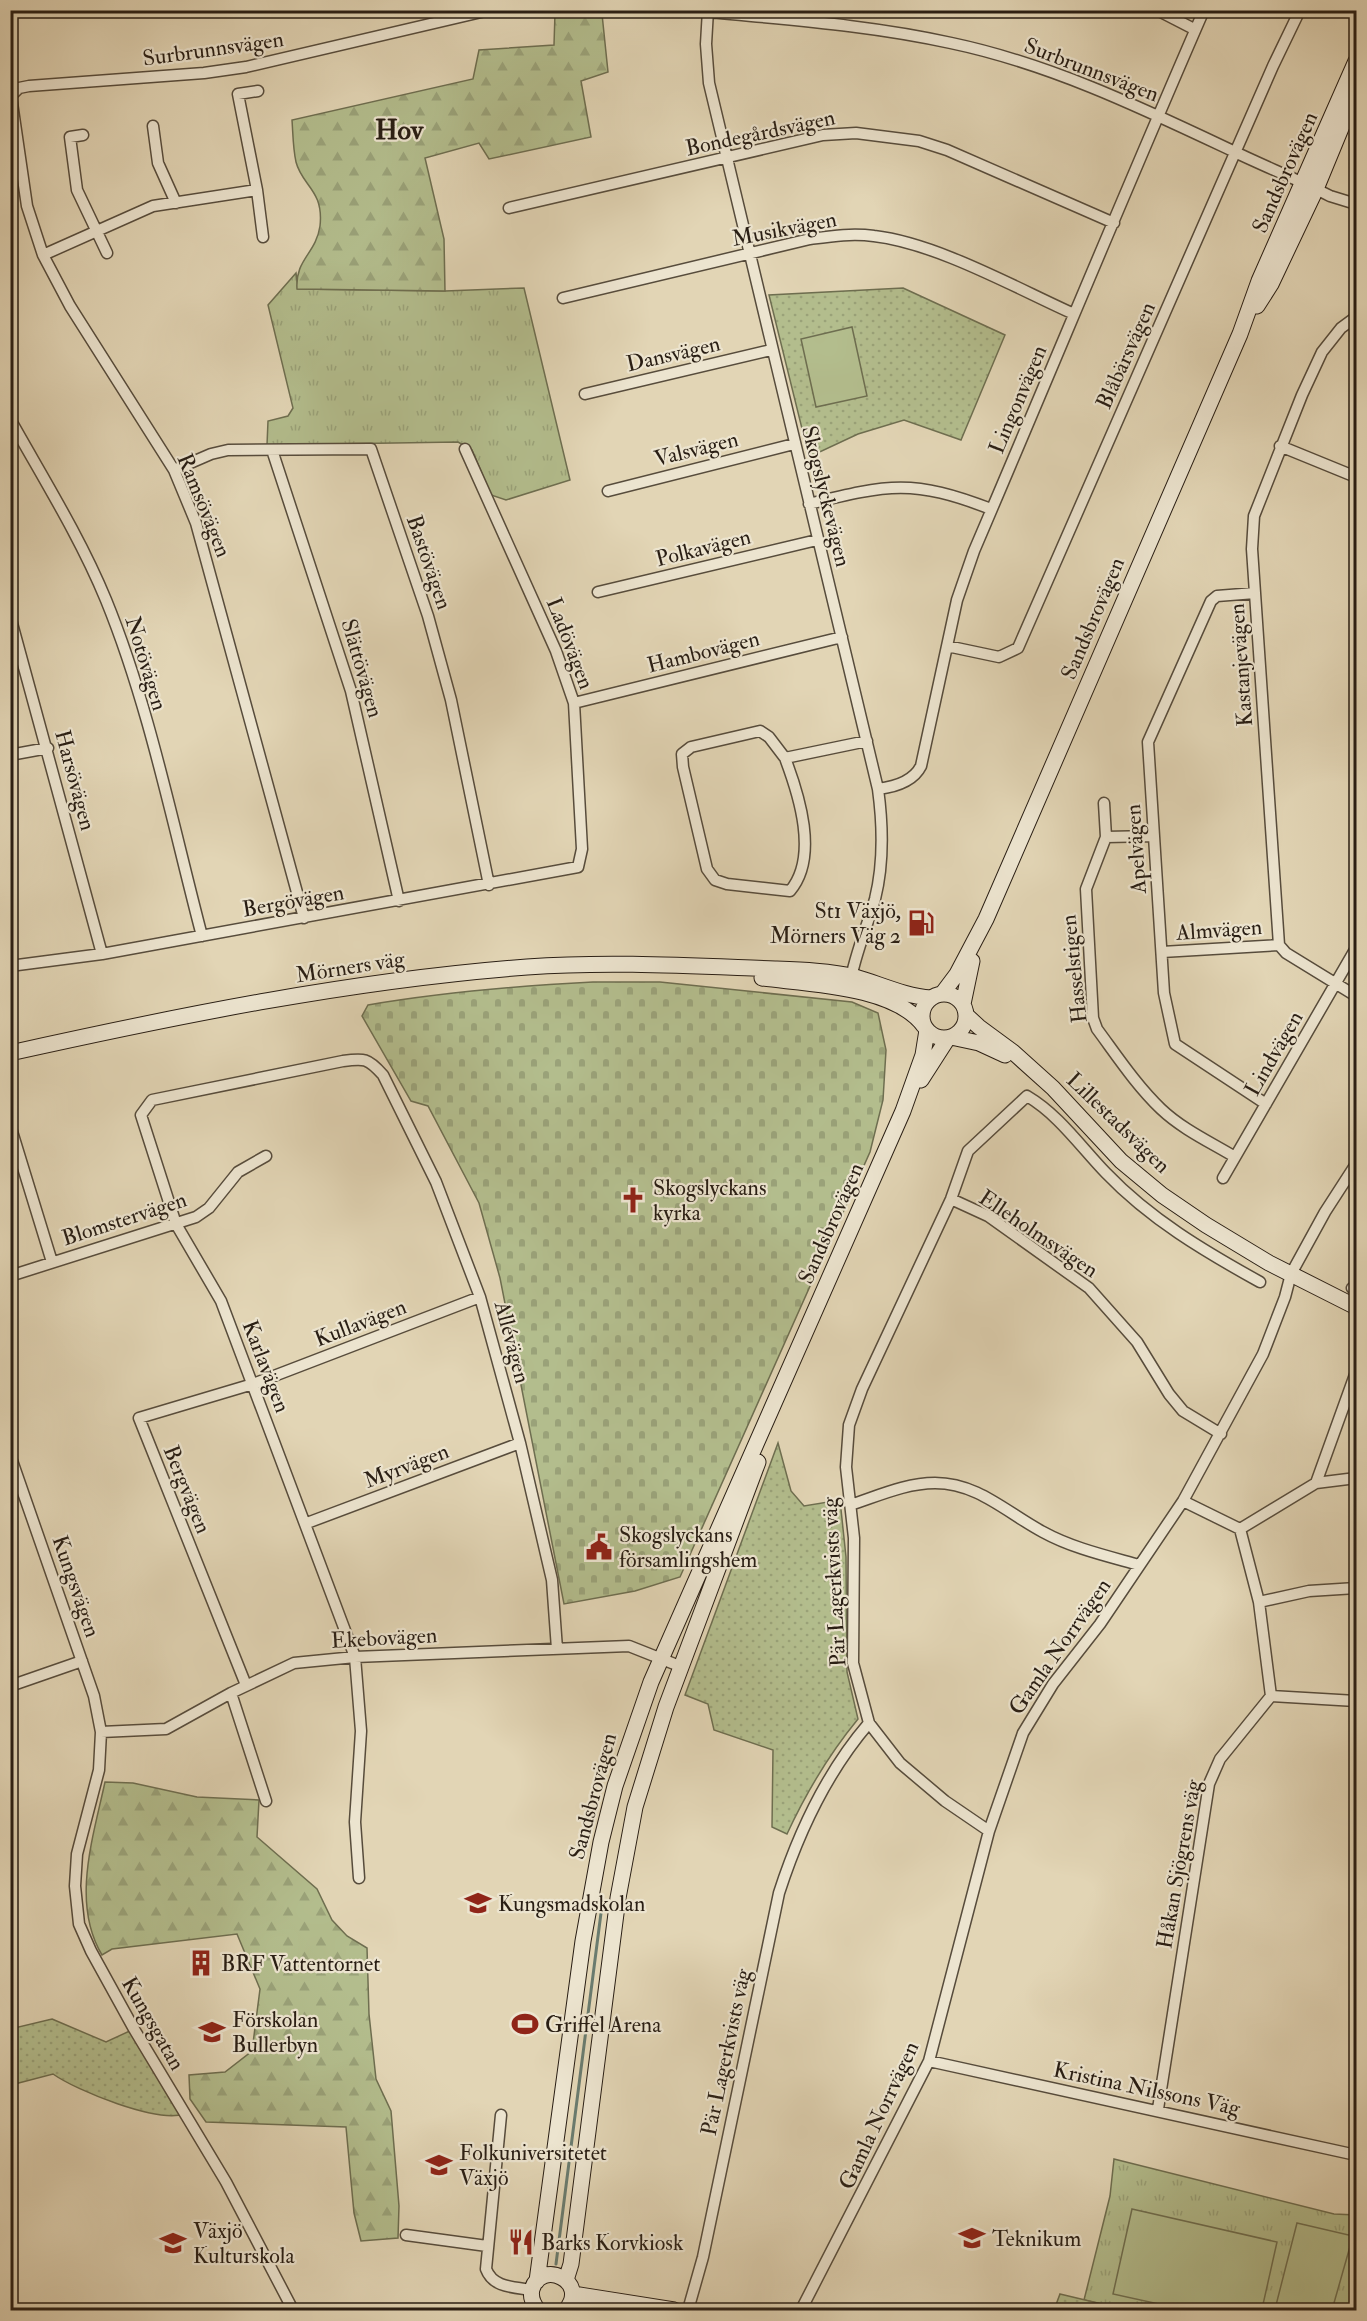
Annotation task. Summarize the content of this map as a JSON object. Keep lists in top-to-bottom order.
{
  "streets": {
    "main road": ["Sandsbrovägen", "Mörners väg", "Lillestadsvägen"],
    "street": [
      "Surbrunnsvägen",
      "Bondegårdsvägen",
      "Musikvägen",
      "Dansvägen",
      "Blåbärsvägen",
      "Lingonvägen",
      "Valsvägen",
      "Skogslyckevägen",
      "Ramsövägen",
      "Polkavägen",
      "Bastövägen",
      "Ladövägen",
      "Hambovägen",
      "Notövägen",
      "Kastanjevägen",
      "Slättövägen",
      "Harsövägen",
      "Apelvägen",
      "Bergövägen",
      "Almvägen",
      "Hasselstigen",
      "Lindvägen",
      "Blomstervägen",
      "Elleholmsvägen",
      "Kullavägen",
      "Allévägen",
      "Karlavägen",
      "Myrvägen",
      "Bergvägen",
      "Pär Lagerkvists väg",
      "Kungsvägen",
      "Ekebovägen",
      "Gamla Norrvägen",
      "Håkan Sjögrens väg",
      "Kungsgatan",
      "Kristina Nilssons Väg"
    ]
  },
  "crossings": [
    ["Surbrunnsvägen", "Sandsbrovägen"],
    ["Surbrunnsvägen", "Blåbärsvägen"],
    ["Surbrunnsvägen", "Lingonvägen"],
    ["Surbrunnsvägen", "Skogslyckevägen"],
    ["Surbrunnsvägen", "Ramsövägen"],
    ["Bondegårdsvägen", "Lingonvägen"],
    ["Bondegårdsvägen", "Skogslyckevägen"],
    ["Sandsbrovägen", "Mörners väg"],
    ["Sandsbrovägen", "Lillestadsvägen"],
    ["Sandsbrovägen", "Ekebovägen"],
    ["Musikvägen", "Lingonvägen"],
    ["Musikvägen", "Skogslyckevägen"],
    ["Dansvägen", "Skogslyckevägen"],
    ["Blåbärsvägen", "Lingonvägen"],
    ["Lingonvägen", "Skogslyckevägen"],
    ["Valsvägen", "Skogslyckevägen"],
    ["Skogslyckevägen", "Polkavägen"],
    ["Skogslyckevägen", "Hambovägen"],
    ["Skogslyckevägen", "Mörners väg"],
    ["Ramsövägen", "Bastövägen"],
    ["Ramsövägen", "Bergövägen"],
    ["Bastövägen", "Slättövägen"],
    ["Bastövägen", "Bergövägen"],
    ["Ladövägen", "Hambovägen"],
    ["Ladövägen", "Bergövägen"],
    ["Notövägen", "Bergövägen"],
    ["Kastanjevägen", "Apelvägen"],
    ["Kastanjevägen", "Almvägen"],
    ["Slättövägen", "Bergövägen"],
    ["Harsövägen", "Bergövägen"],
    ["Apelvägen", "Almvägen"],
    ["Apelvägen", "Lindvägen"],
    ["Mörners väg", "Lillestadsvägen"],
    ["Hasselstigen", "Lindvägen"],
    ["Lillestadsvägen", "Pär Lagerkvists väg"],
    ["Lillestadsvägen", "Gamla Norrvägen"],
    ["Blomstervägen", "Karlavägen"],
    ["Elleholmsvägen", "Pär Lagerkvists väg"],
    ["Elleholmsvägen", "Gamla Norrvägen"],
    ["Kullavägen", "Allévägen"],
    ["Kullavägen", "Karlavägen"],
    ["Kullavägen", "Bergvägen"],
    ["Allévägen", "Karlavägen"],
    ["Allévägen", "Myrvägen"],
    ["Allévägen", "Ekebovägen"],
    ["Karlavägen", "Myrvägen"],
    ["Karlavägen", "Bergvägen"],
    ["Karlavägen", "Ekebovägen"],
    ["Bergvägen", "Ekebovägen"],
    ["Kungsvägen", "Ekebovägen"],
    ["Kungsvägen", "Kungsgatan"],
    ["Ekebovägen", "Kungsgatan"],
    ["Gamla Norrvägen", "Kristina Nilssons Väg"],
    ["Håkan Sjögrens väg", "Kristina Nilssons Väg"]
  ],
  "districts": ["Hov"],
  "places": {
    "fuel station": ["St1 Växjö, Mörners Väg 2"],
    "church": ["Skogslyckans kyrka"],
    "public building": ["Skogslyckans församlingshem"],
    "school or university": [
      "Kungsmadskolan",
      "Förskolan Bullerbyn",
      "Folkuniversitetet Växjö",
      "Teknikum",
      "Växjö Kulturskola"
    ],
    "building": ["BRF Vattentornet"],
    "sports": ["Griffel Arena"],
    "restaurant": ["Barks Korvkiosk"]
  }
}
